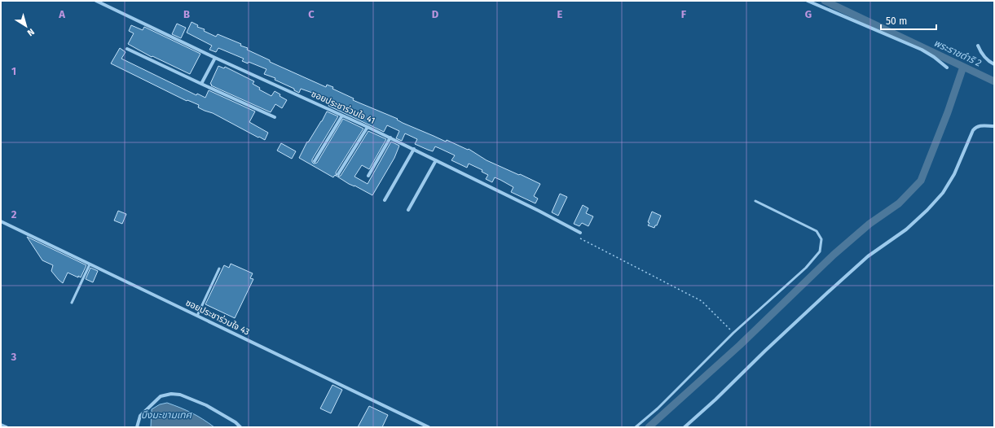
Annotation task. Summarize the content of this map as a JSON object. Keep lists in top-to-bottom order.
{
  "streets": {
    "street": ["ซอยประชาร่วมใจ 41", "ซอยประชาร่วมใจ 43"]
  },
  "water": ["พระราชดำริ 2", "บึงมะขามเทศ"],
  "scale_bar": "50 m",
  "north": "bottom right",
  "grid": {
    "columns": [
      "A",
      "B",
      "C",
      "D",
      "E",
      "F",
      "G"
    ],
    "rows": ["1", "2", "3"]
  }
}
